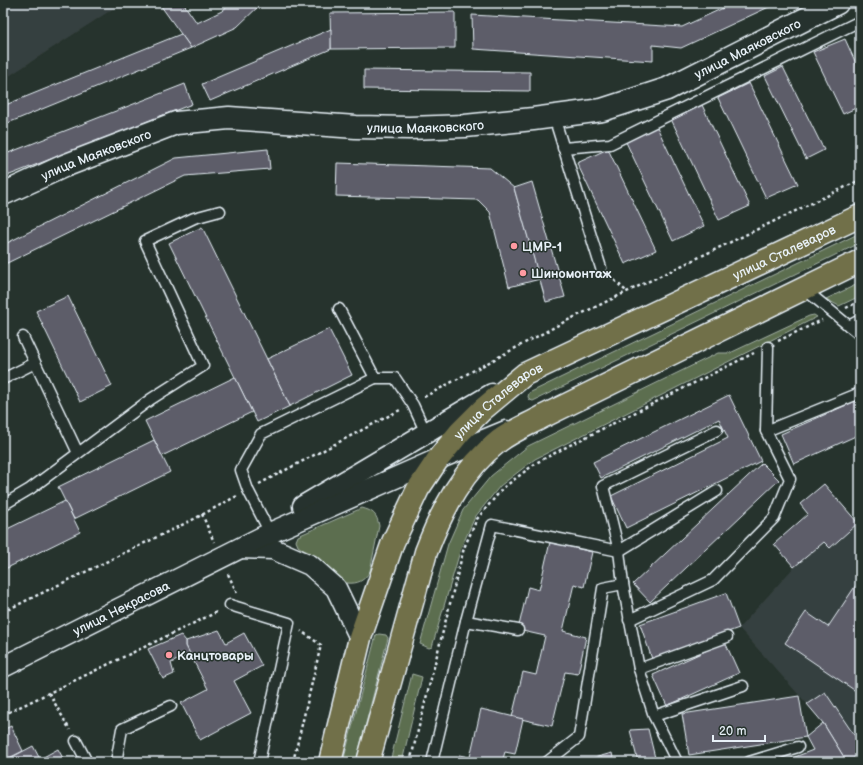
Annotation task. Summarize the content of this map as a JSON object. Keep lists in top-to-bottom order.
{
  "streets": {
    "main road": ["улица Маяковского", "улица Сталеваров"],
    "street": ["улица Некрасова"]
  },
  "places": ["ЦМР-1", "Шиномонтаж", "Канцтовары"],
  "scale_bar": "20 m"
}
